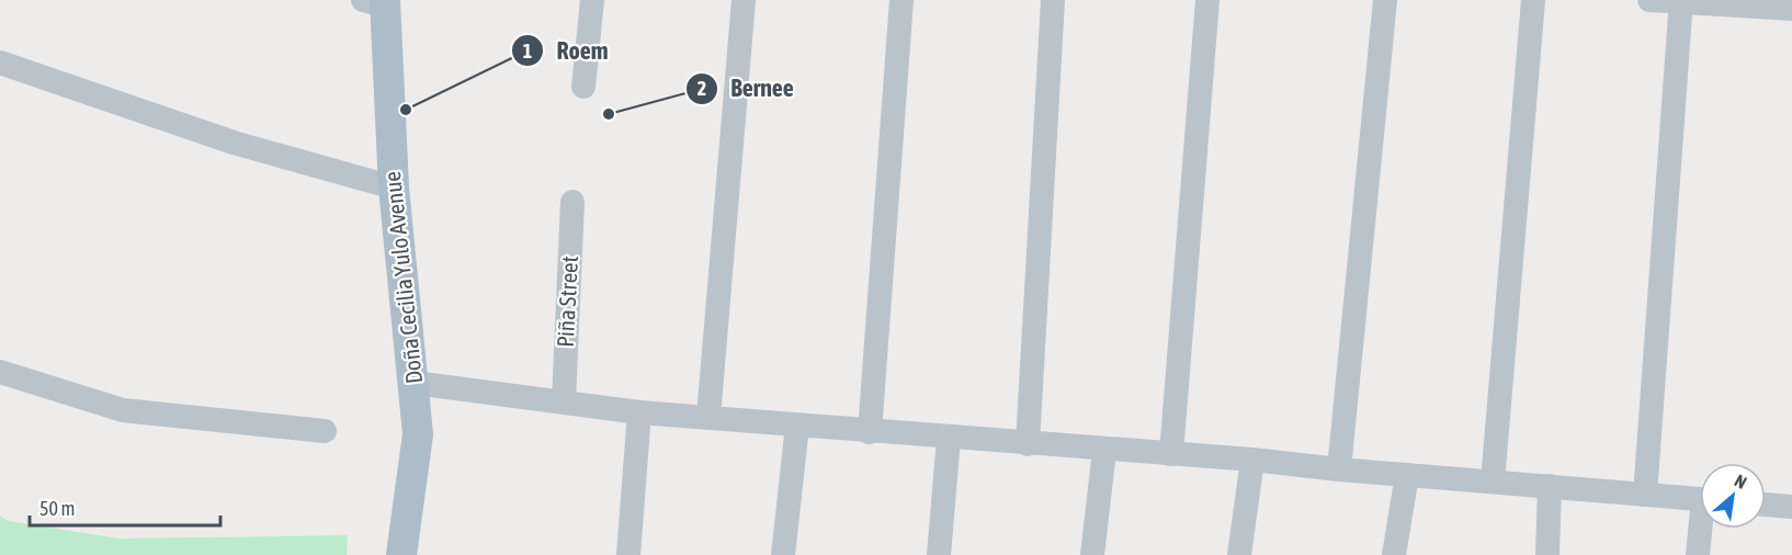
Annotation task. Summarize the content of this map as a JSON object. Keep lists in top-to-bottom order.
{
  "streets": {
    "main road": ["Doña Cecilia Yulo Avenue"],
    "street": ["Piña Street"]
  },
  "places": ["Roem", "Bernee"],
  "scale_bar": "50 m",
  "north": "top right"
}
